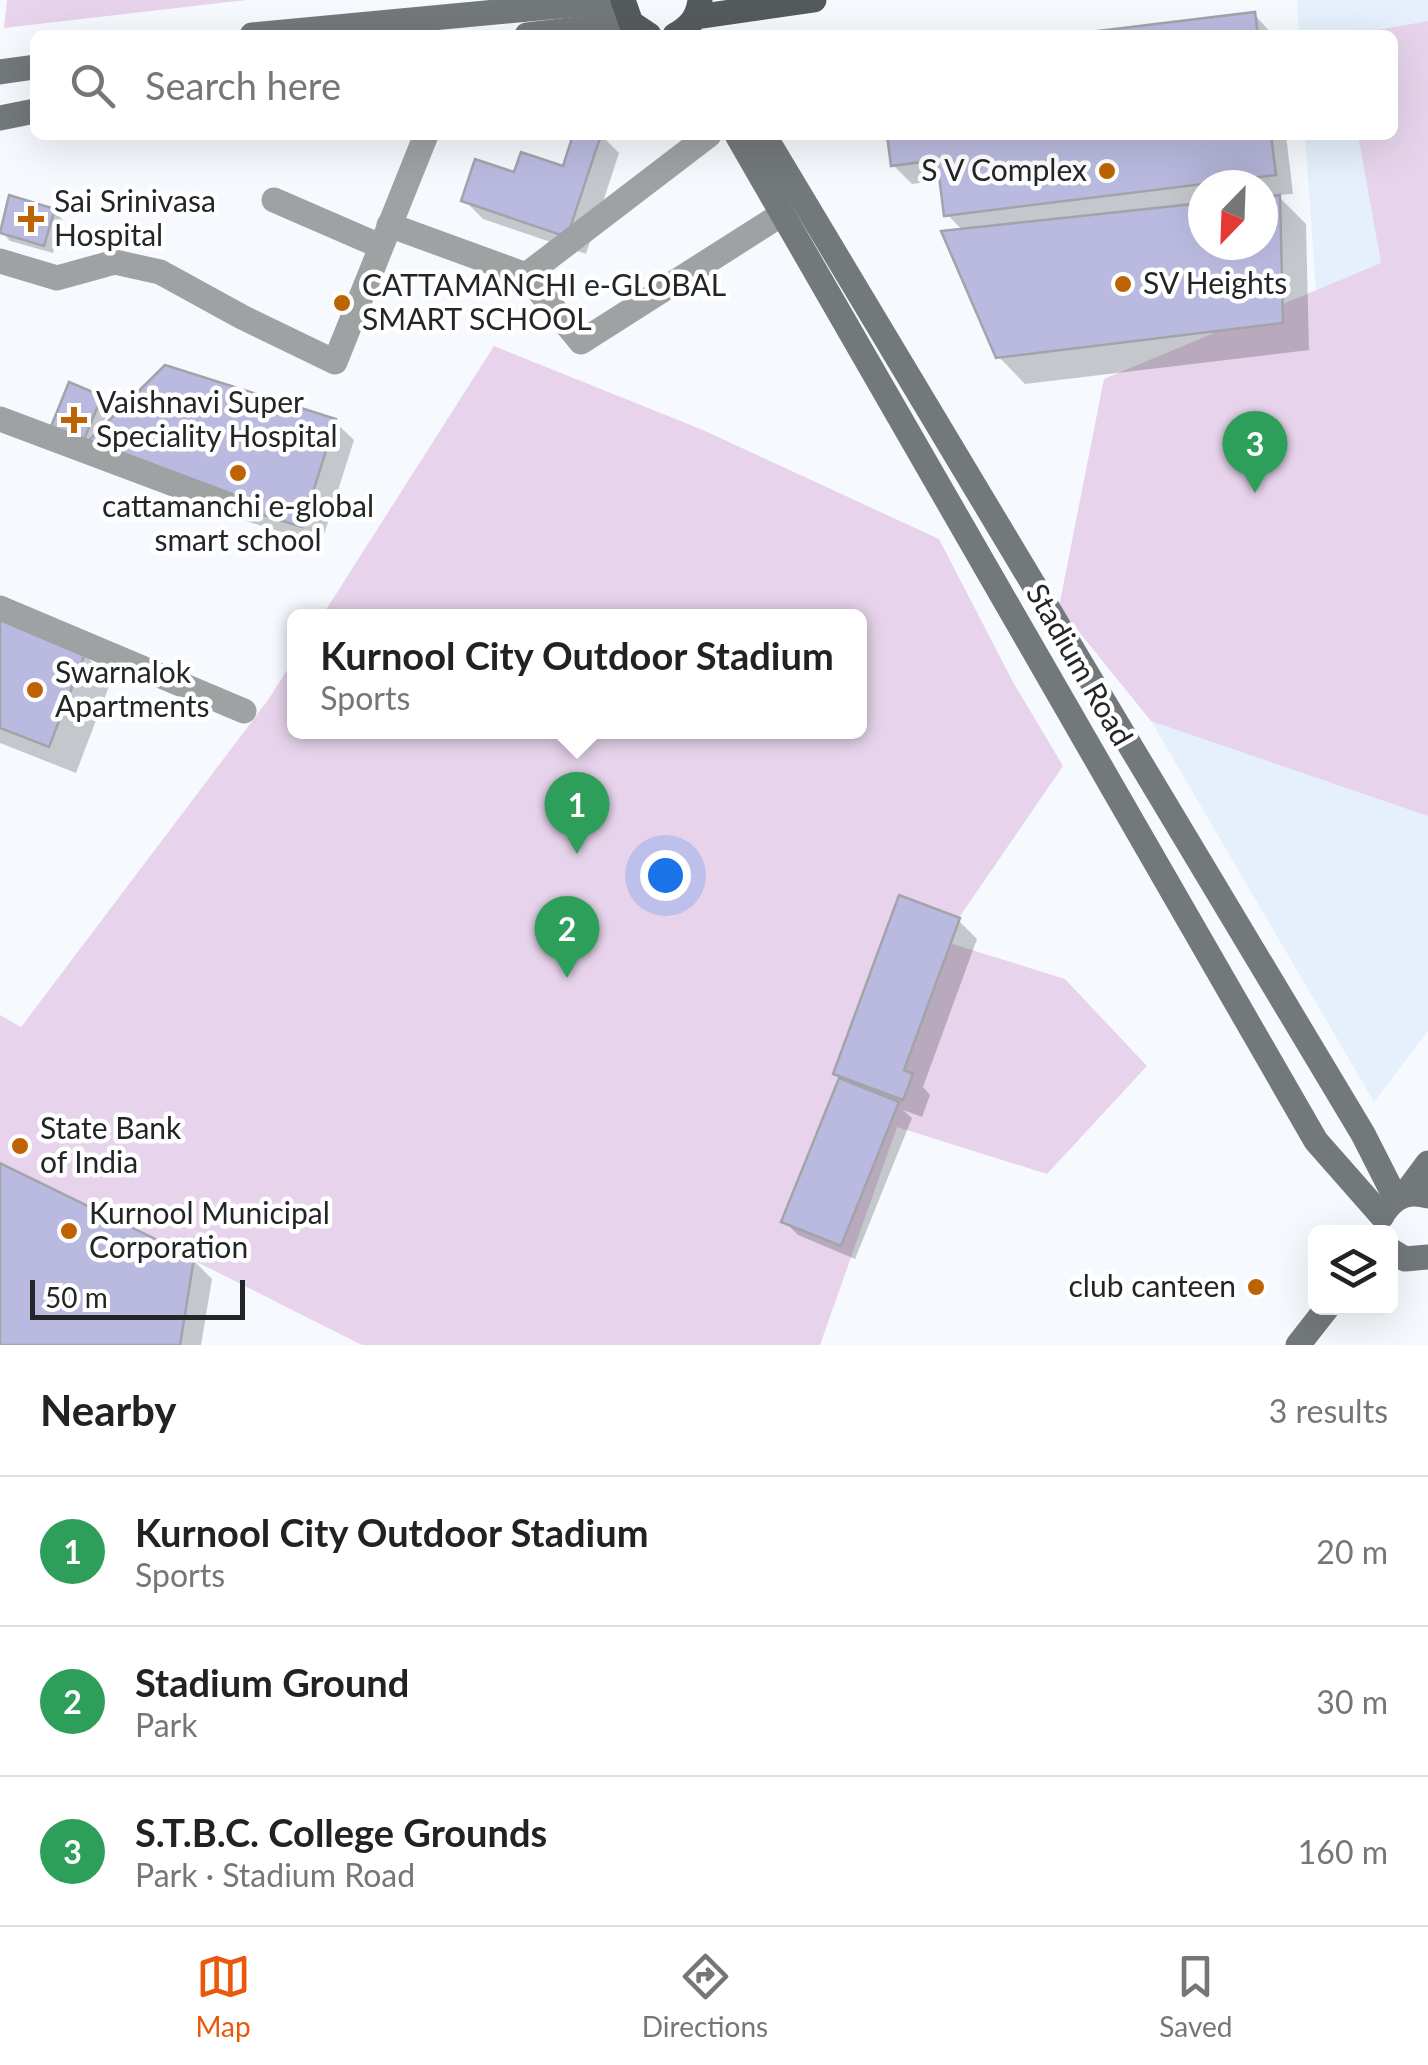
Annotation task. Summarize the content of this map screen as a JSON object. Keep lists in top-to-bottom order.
{
  "streets": {
    "street": ["Stadium Road"]
  },
  "places": {
    "other": [
      "S V Complex",
      "SV Heights",
      "CATTAMANCHI e-GLOBAL SMART SCHOOL",
      "cattamanchi e-global smart school",
      "Swarnalok Apartments",
      "State Bank of India",
      "Kurnool Municipal Corporation",
      "club canteen"
    ],
    "health": ["Sai Srinivasa Hospital", "Vaishnavi Super Speciality Hospital"]
  },
  "scale_bar": "50 m",
  "north": "bottom left",
  "page": {
    "search": "Search here",
    "pins": ["3", "1", "2"],
    "popup": ["Kurnool City Outdoor Stadium", "Sports"],
    "scale": "50 m",
    "heading": ["Nearby", "3 results"],
    "list": [
      {
        "mark": "1",
        "name": "Kurnool City Outdoor Stadium",
        "note": "Sports",
        "value": "20 m"
      },
      {
        "mark": "2",
        "name": "Stadium Ground",
        "note": "Park",
        "value": "30 m"
      },
      {
        "mark": "3",
        "name": "S.T.B.C. College Grounds",
        "note": "Park · Stadium Road",
        "value": "160 m"
      }
    ],
    "nav": ["Map", "Directions", "Saved"]
  }
}
